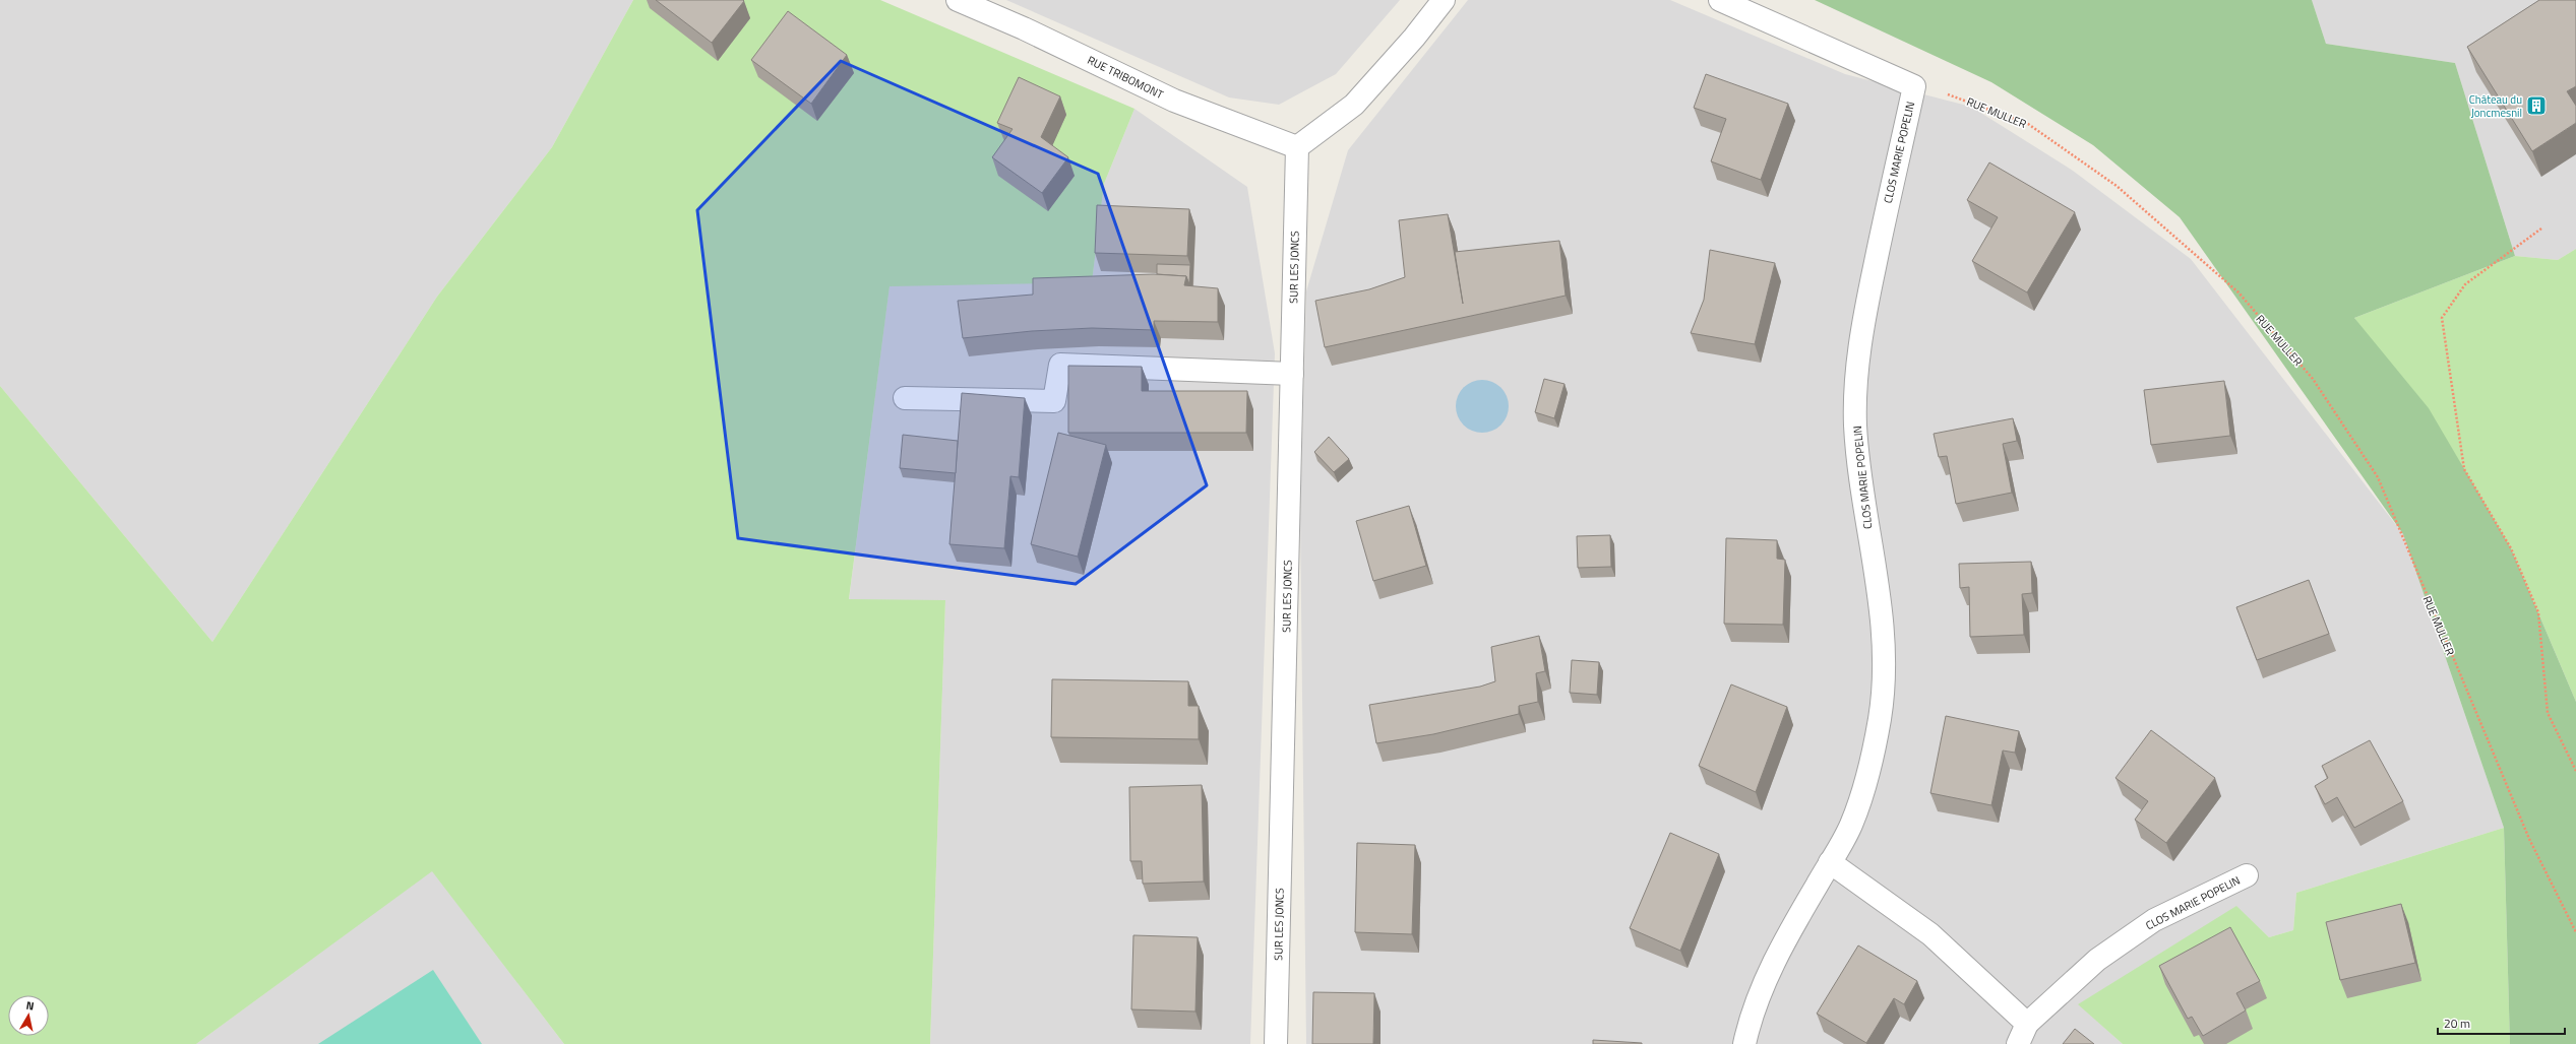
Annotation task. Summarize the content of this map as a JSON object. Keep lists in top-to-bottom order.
{
  "streets": {
    "street": ["RUE TRIBOMONT", "CLOS MARIE POPELIN", "SUR LES JONCS"],
    "path": ["RUE MULLER"]
  },
  "crossings": [
    ["RUE TRIBOMONT", "SUR LES JONCS"],
    ["RUE MULLER", "CLOS MARIE POPELIN"]
  ],
  "places": {
    "building": ["Château du Joncmesnil"]
  },
  "scale_bar": "20 m",
  "north": "top"
}
